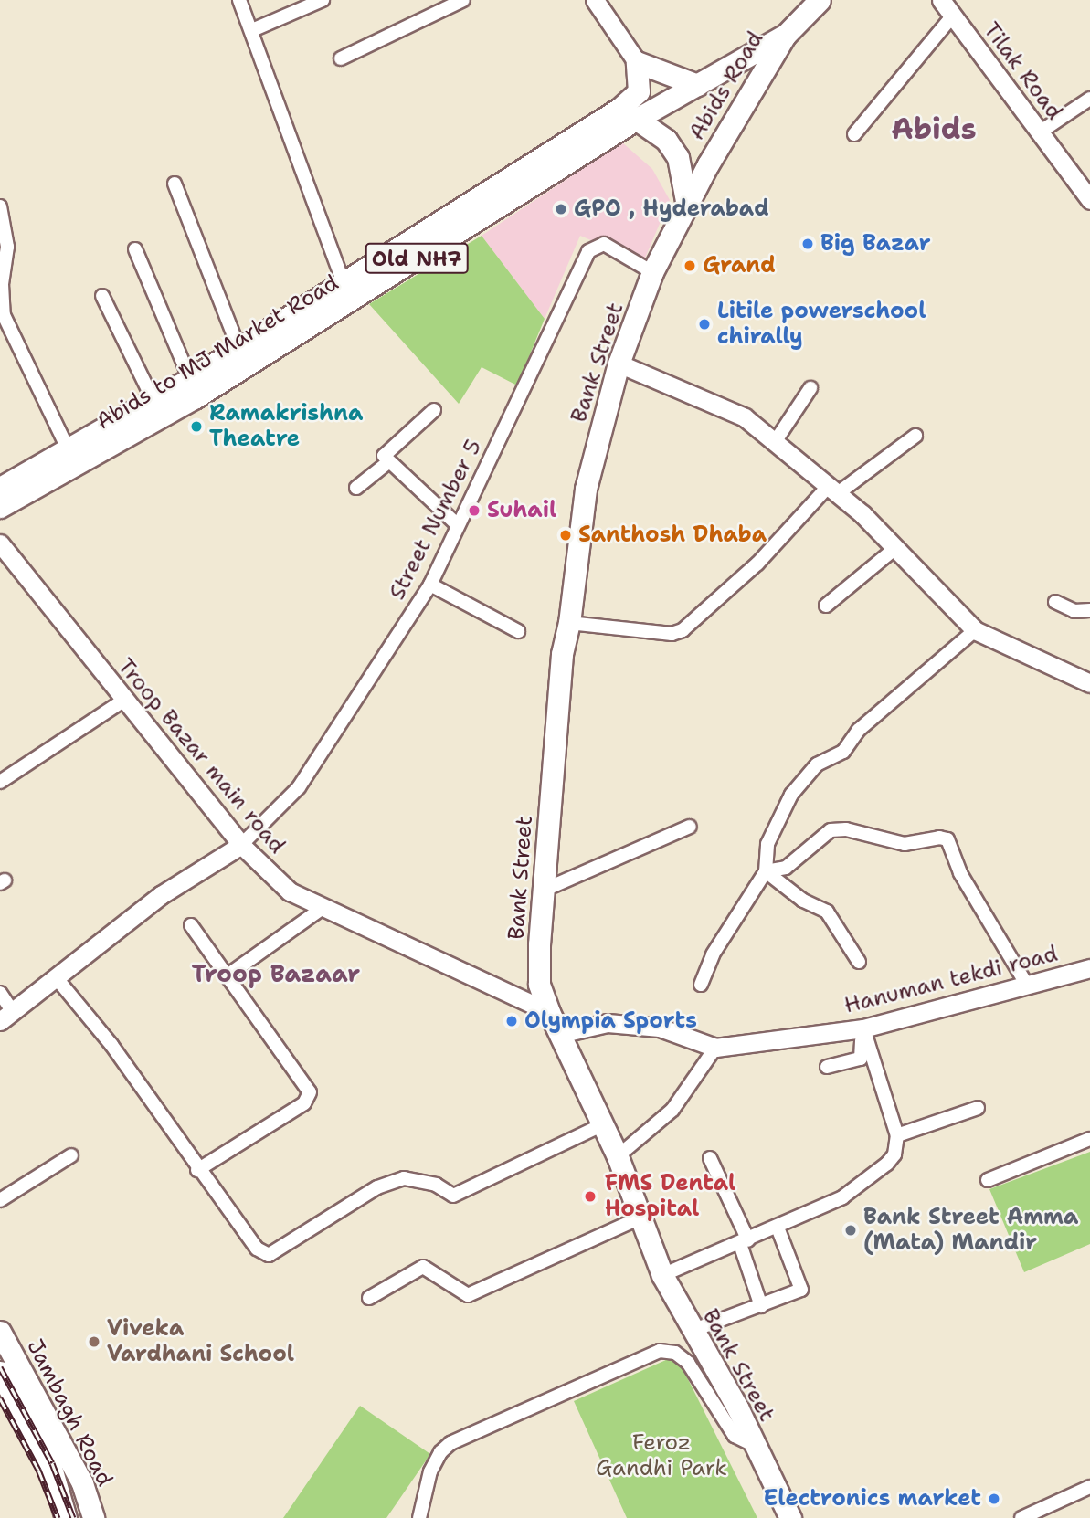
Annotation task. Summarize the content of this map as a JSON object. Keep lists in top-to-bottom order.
{
  "streets": {
    "main road": [
      "Abids Road",
      "Old NH7",
      "Abids to MJ Market Road",
      "Bank Street",
      "Jambagh Road"
    ],
    "street": [
      "Tilak Road",
      "Street Number 5",
      "Troop Bazar main road",
      "Hanuman tekdi road"
    ]
  },
  "crossings": [
    ["Abids Road", "Abids to MJ Market Road"],
    ["Abids Road", "Bank Street"],
    ["Bank Street", "Street Number 5"],
    ["Bank Street", "Troop Bazar main road"],
    ["Bank Street", "Hanuman tekdi road"],
    ["Street Number 5", "Troop Bazar main road"]
  ],
  "districts": ["Abids", "Troop Bazaar"],
  "parks": ["Feroz Gandhi Park"],
  "places": [
    "GPO , Hyderabad",
    "Big Bazar",
    "Grand",
    "Litile powerschool chirally",
    "Ramakrishna Theatre",
    "Suhail",
    "Santhosh Dhaba",
    "Olympia Sports",
    "FMS Dental Hospital",
    "Bank Street Amma (Mata) Mandir",
    "Viveka Vardhani School",
    "Electronics market"
  ]
}
